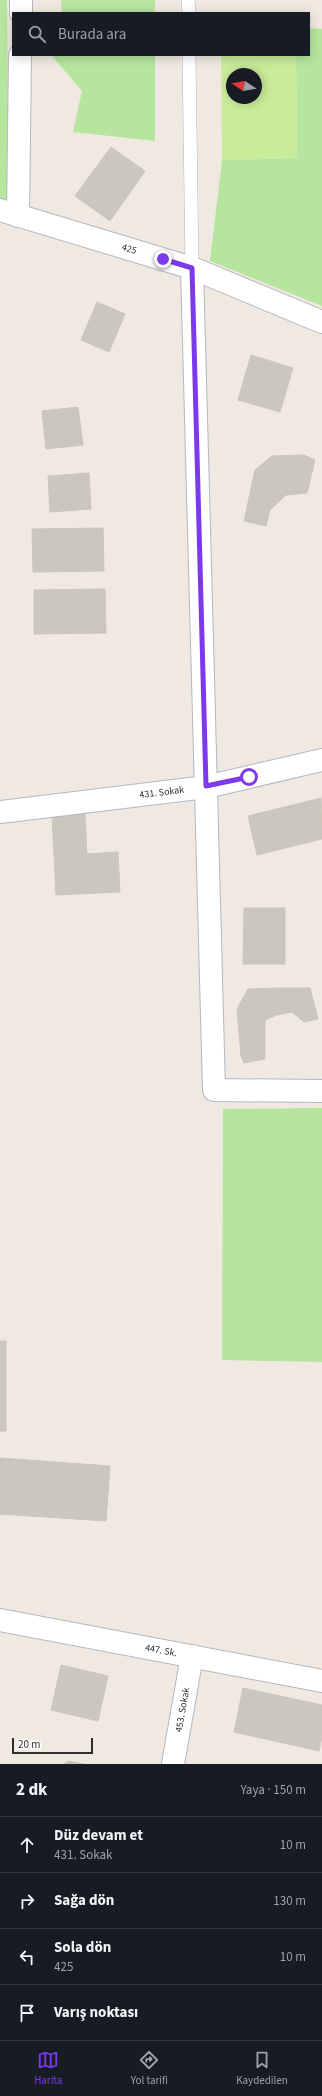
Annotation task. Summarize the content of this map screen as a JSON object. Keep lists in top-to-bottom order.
{
  "streets": {
    "street": [
      "425",
      "431. Sokak",
      "447. Sk.",
      "453. Sokak"
    ]
  },
  "crossings": [
    ["447. Sk.", "453. Sokak"]
  ],
  "scale_bar": "20 m",
  "north": "left",
  "page": {
    "search": "Burada ara",
    "scale": "20 m",
    "heading": ["2 dk", "Yaya · 150 m"],
    "list": [
      ["Düz devam et", "431. Sokak", "10 m"],
      ["Sağa dön", "130 m"],
      ["Sola dön", "425", "10 m"],
      "Varış noktası"
    ],
    "nav": ["Harita", "Yol tarifi", "Kaydedilen"]
  }
}
